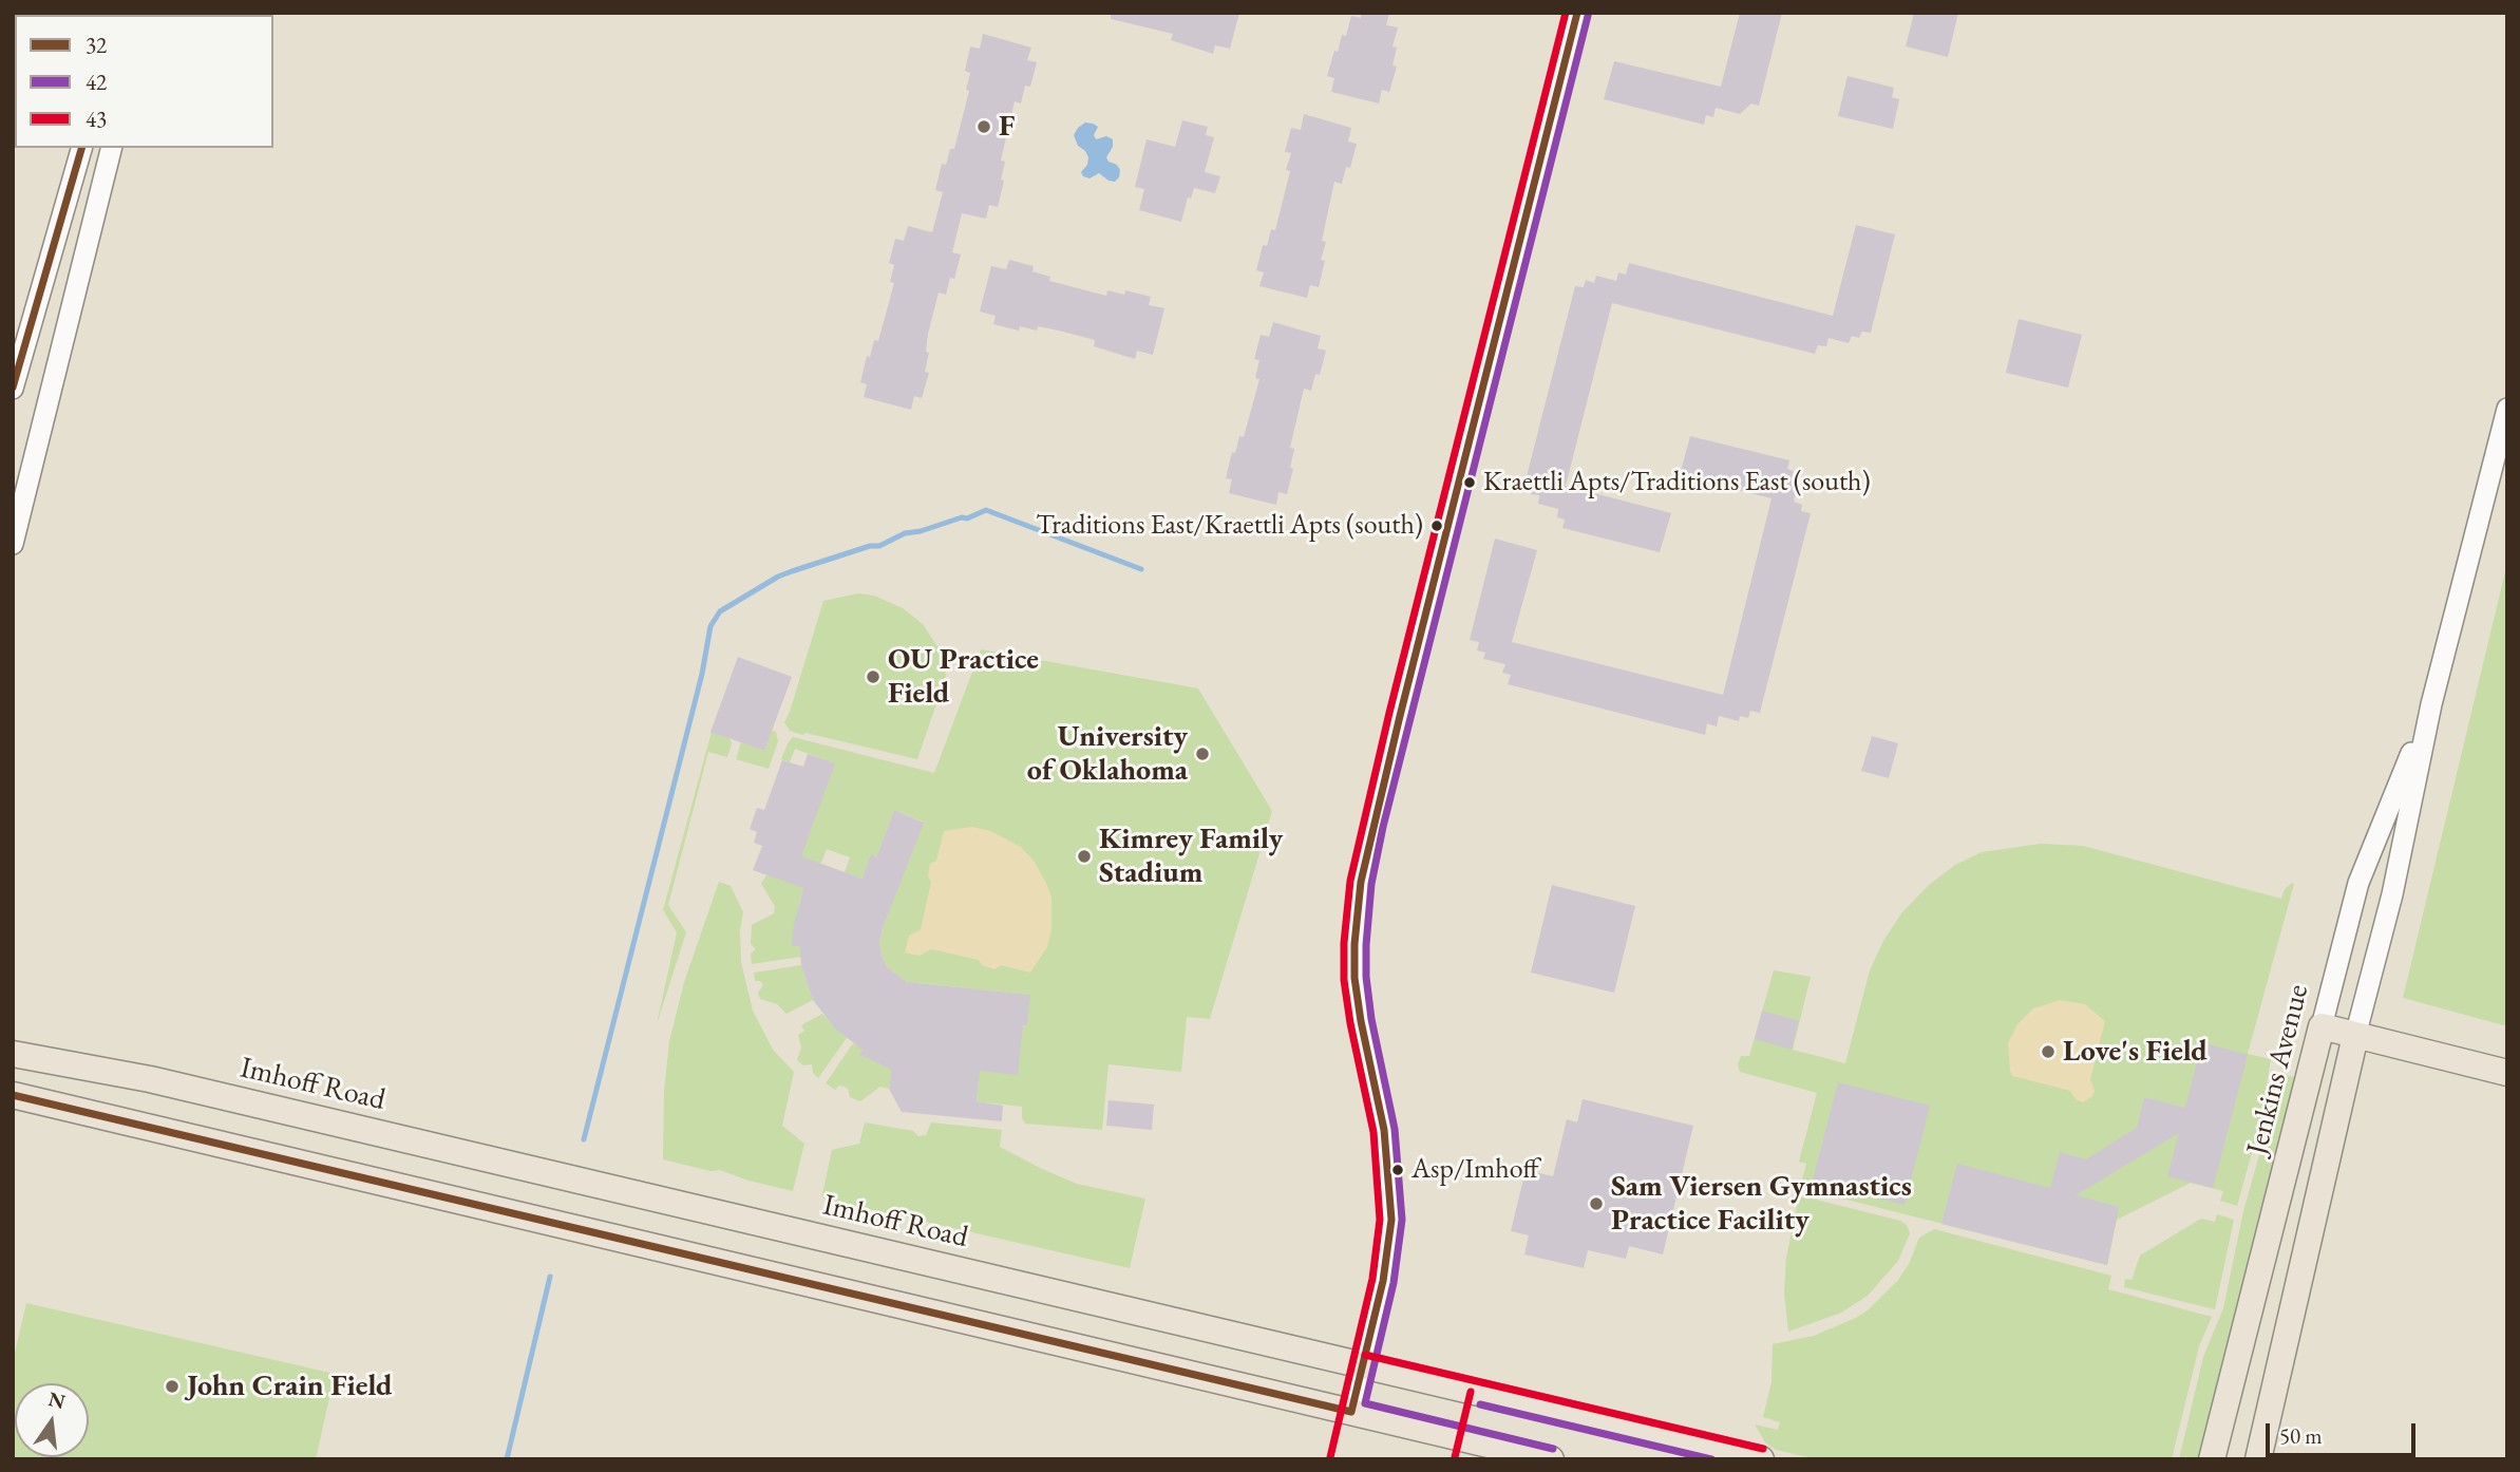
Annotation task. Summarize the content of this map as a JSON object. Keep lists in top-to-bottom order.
{
  "streets": {
    "main road": ["Jenkins Avenue", "Imhoff Road"]
  },
  "places": [
    "F",
    "Kraettli Apts/Traditions East (south)",
    "Traditions East/Kraettli Apts (south)",
    "OU Practice Field",
    "University of Oklahoma",
    "Kimrey Family Stadium",
    "Love's Field",
    "Asp/Imhoff",
    "Sam Viersen Gymnastics Practice Facility",
    "John Crain Field"
  ],
  "lines": ["transit line 32", "transit line 43", "transit line 42"],
  "legend": ["32", "42", "43"],
  "scale_bar": "50 m",
  "north": "top"
}
